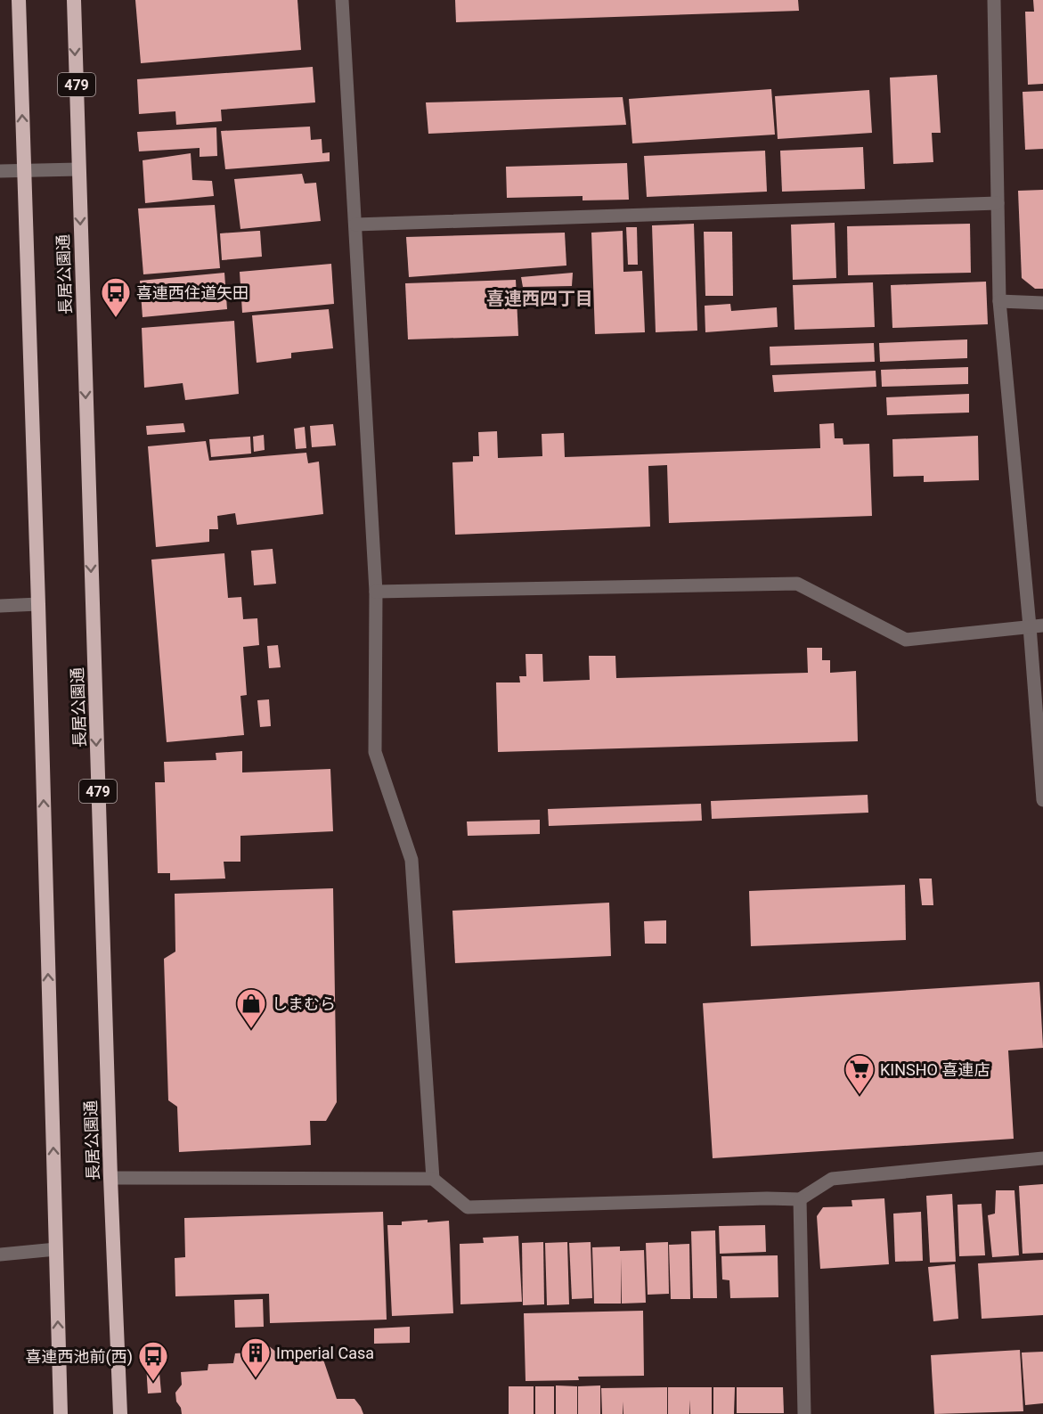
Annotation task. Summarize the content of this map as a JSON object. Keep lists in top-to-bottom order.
{
  "streets": {
    "highway": ["479", "長居公園通"]
  },
  "districts": ["喜連西四丁目"],
  "places": {
    "bus stop": ["喜連西住道矢田", "喜連西池前(西)"],
    "shop": ["しまむら"],
    "supermarket": ["KINSHO 喜連店"],
    "building": ["Imperial Casa"]
  }
}
